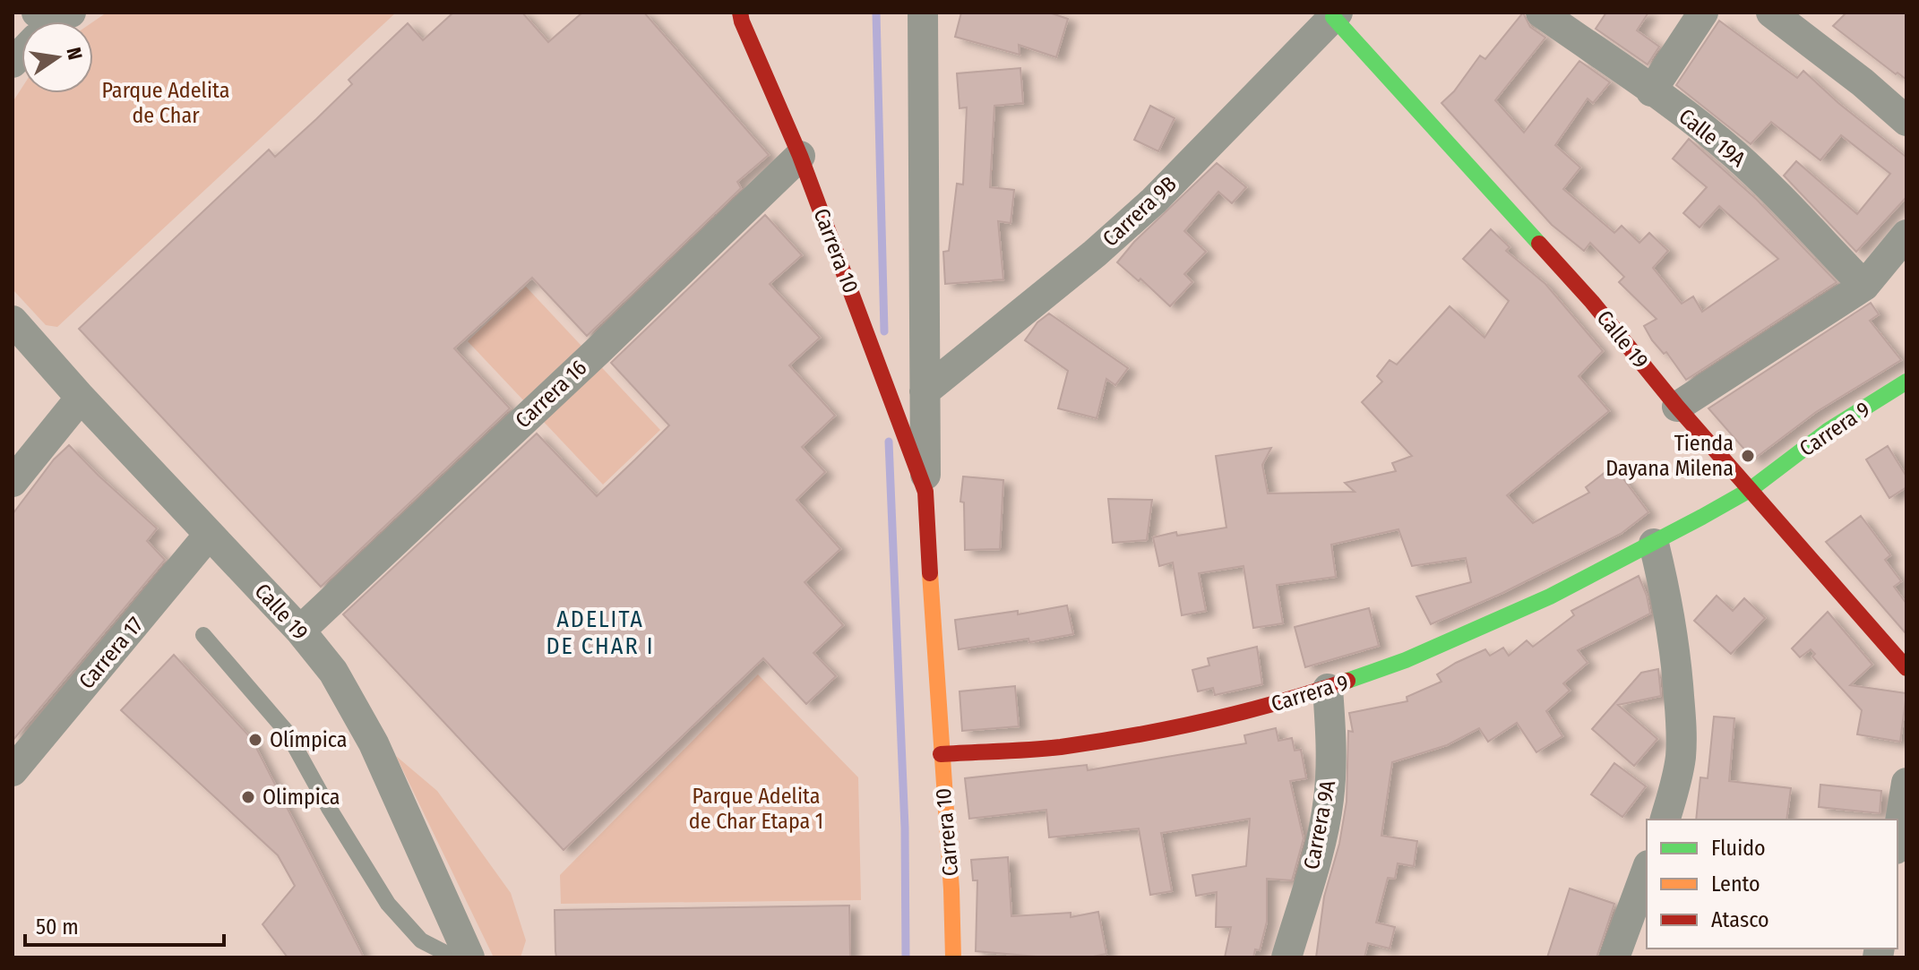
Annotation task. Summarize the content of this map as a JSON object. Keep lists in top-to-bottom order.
{
  "streets": {
    "street": [
      "Calle 19A",
      "Carrera 9B",
      "Carrera 10",
      "Calle 19",
      "Carrera 16",
      "Carrera 9",
      "Carrera 17",
      "Carrera 9A"
    ]
  },
  "crossings": [
    ["Carrera 9B", "Carrera 10"],
    ["Carrera 9B", "Calle 19"],
    ["Carrera 10", "Carrera 16"],
    ["Carrera 10", "Carrera 9"],
    ["Calle 19", "Carrera 16"],
    ["Calle 19", "Carrera 9"],
    ["Calle 19", "Carrera 17"],
    ["Carrera 9", "Carrera 9A"]
  ],
  "districts": ["ADELITA DE CHAR I"],
  "parks": ["Parque Adelita de Char", "Parque Adelita de Char Etapa 1"],
  "places": ["Tienda Dayana Milena", "Olímpica", "Olimpica"],
  "legend": ["Fluido", "Lento", "Atasco"],
  "scale_bar": "50 m",
  "north": "right"
}
